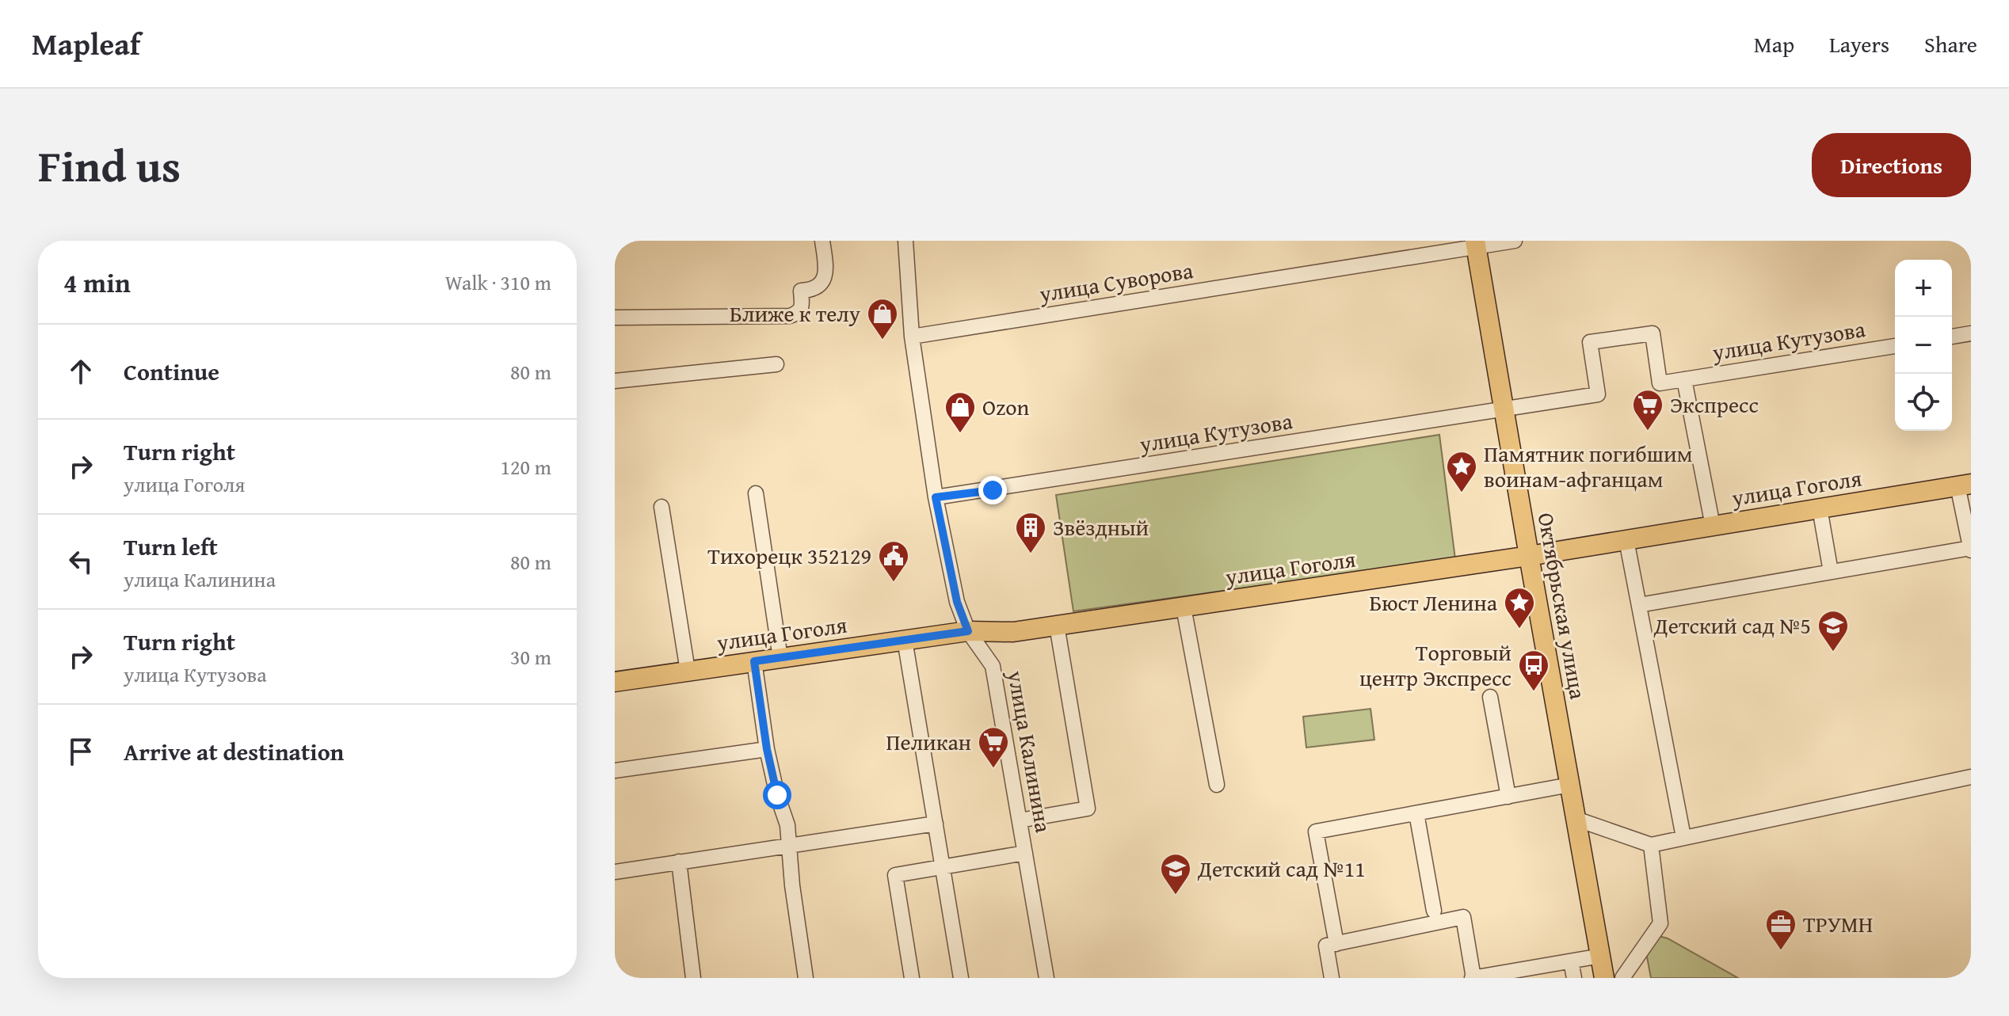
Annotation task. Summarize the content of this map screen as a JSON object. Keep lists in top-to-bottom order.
{
  "streets": {
    "main road": ["улица Гоголя", "Октябрьская улица"],
    "street": ["улица Суворова", "улица Кутузова", "улица Калинина"]
  },
  "crossings": [
    ["улица Суворова", "Октябрьская улица"],
    ["улица Суворова", "улица Калинина"],
    ["улица Кутузова", "Октябрьская улица"],
    ["улица Кутузова", "улица Калинина"],
    ["улица Гоголя", "Октябрьская улица"],
    ["улица Гоголя", "улица Калинина"]
  ],
  "places": {
    "shop": ["Ближе к телу", "Ozon"],
    "supermarket": ["Экспресс", "Пеликан"],
    "place": ["Памятник погибшим воинам-афганцам", "Бюст Ленина"],
    "building": ["Звёздный"],
    "public building": ["Тихорецк 352129"],
    "school or university": ["Детский сад №5", "Детский сад №11"],
    "bus stop": ["Торговый центр Экспресс"],
    "office": ["ТРУМН"]
  },
  "page": {
    "header": "Mapleaf",
    "nav": ["Map", "Layers", "Share"],
    "title": "Find us",
    "buttons": "Directions",
    "heading": ["4 min", "Walk · 310 m"],
    "map_buttons": ["+", "−"],
    "list": [
      ["Continue", "80 m"],
      ["Turn right", "улица Гоголя", "120 m"],
      ["Turn left", "улица Калинина", "80 m"],
      ["Turn right", "улица Кутузова", "30 m"],
      "Arrive at destination"
    ]
  }
}
